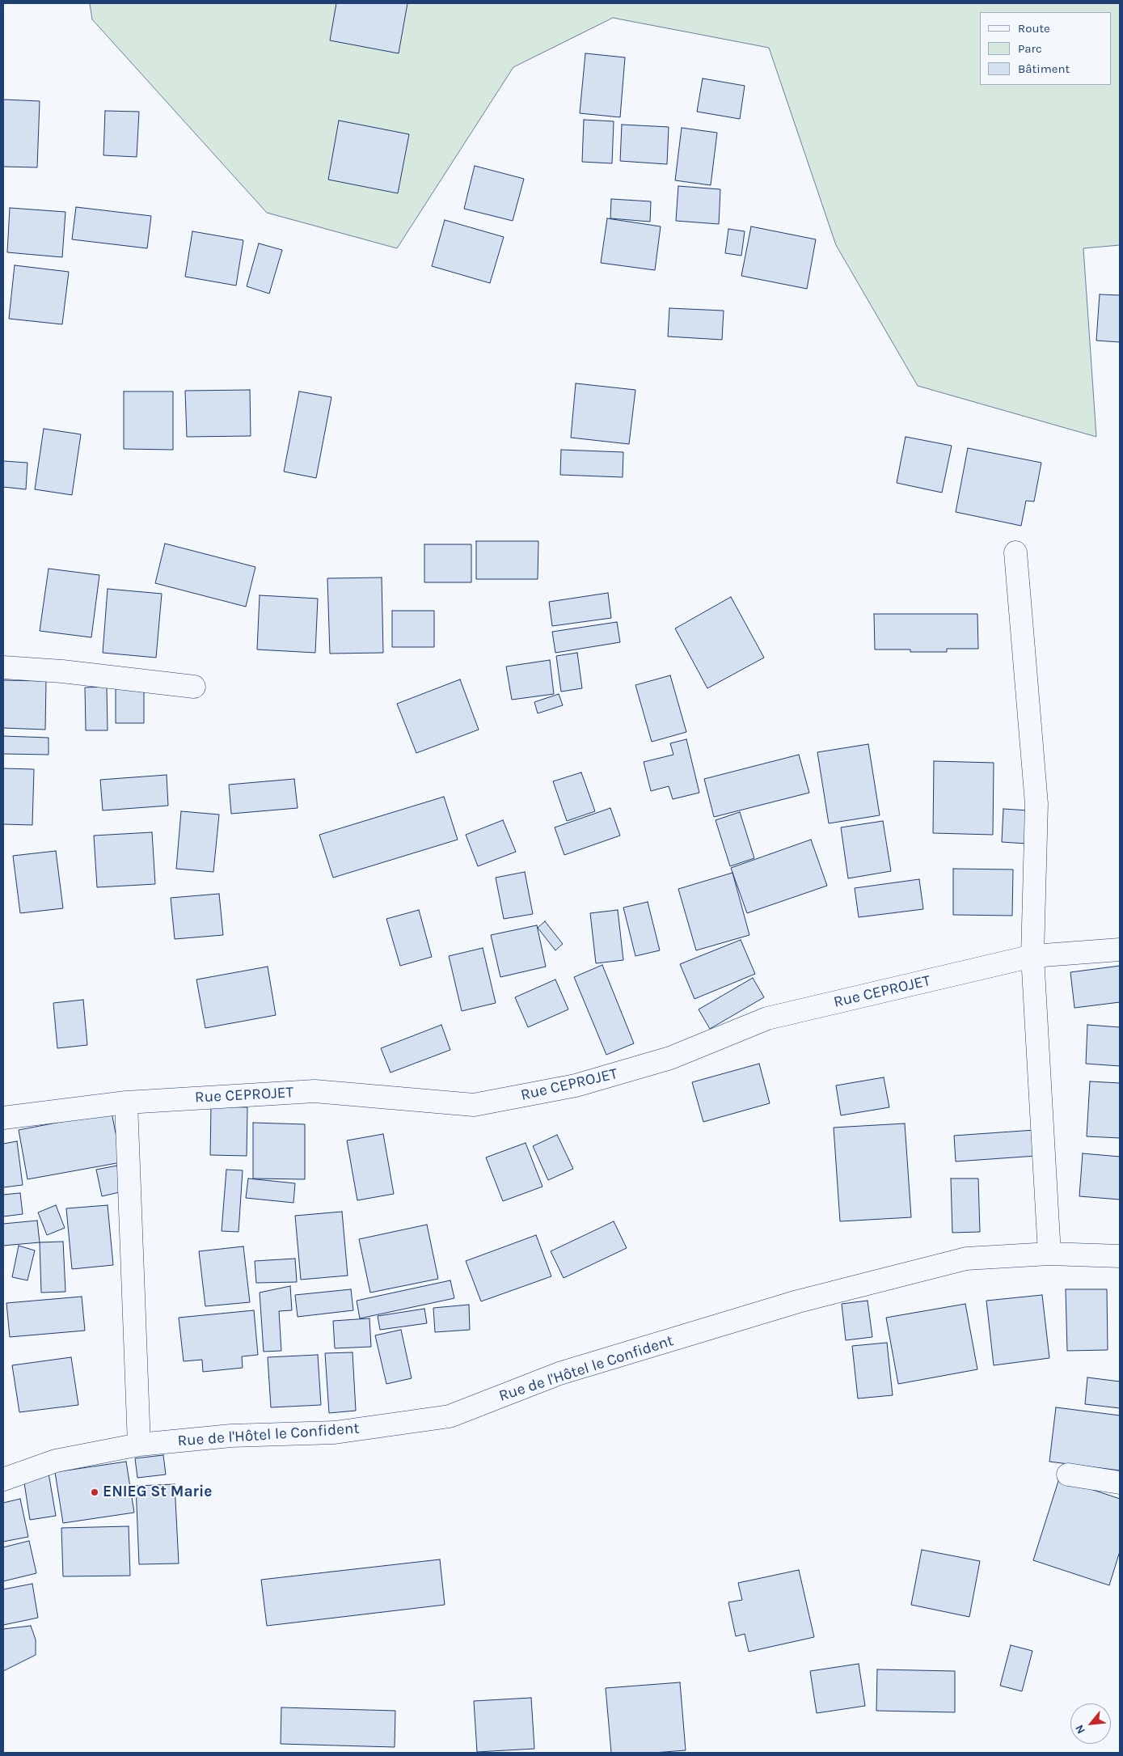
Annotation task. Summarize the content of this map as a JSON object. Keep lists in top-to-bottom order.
{
  "streets": {
    "street": ["Rue CEPROJET", "Rue de l'Hôtel le Confident"]
  },
  "places": ["ENIEG St Marie"],
  "legend": ["Route", "Parc", "Bâtiment"],
  "north": "bottom left"
}
